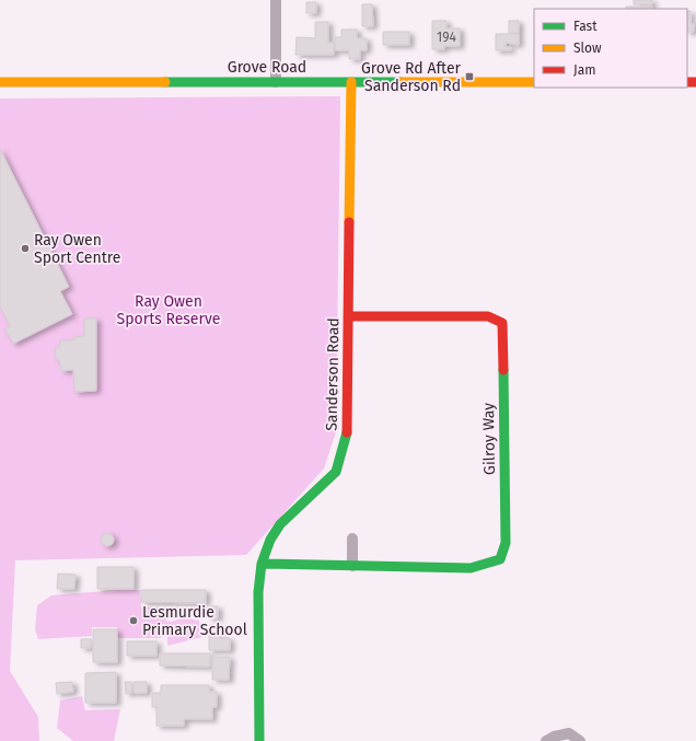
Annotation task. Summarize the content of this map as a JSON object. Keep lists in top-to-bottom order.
{
  "streets": {
    "street": ["Grove Road", "Sanderson Road", "Gilroy Way"]
  },
  "crossings": [
    ["Grove Road", "Sanderson Road"],
    ["Sanderson Road", "Gilroy Way"]
  ],
  "parks": ["Ray Owen Sports Reserve"],
  "places": {
    "transit": ["Grove Rd After Sanderson Rd"],
    "other": ["Ray Owen Sport Centre", "Lesmurdie Primary School"]
  },
  "house_numbers": ["194"],
  "legend": ["Fast", "Slow", "Jam"]
}
